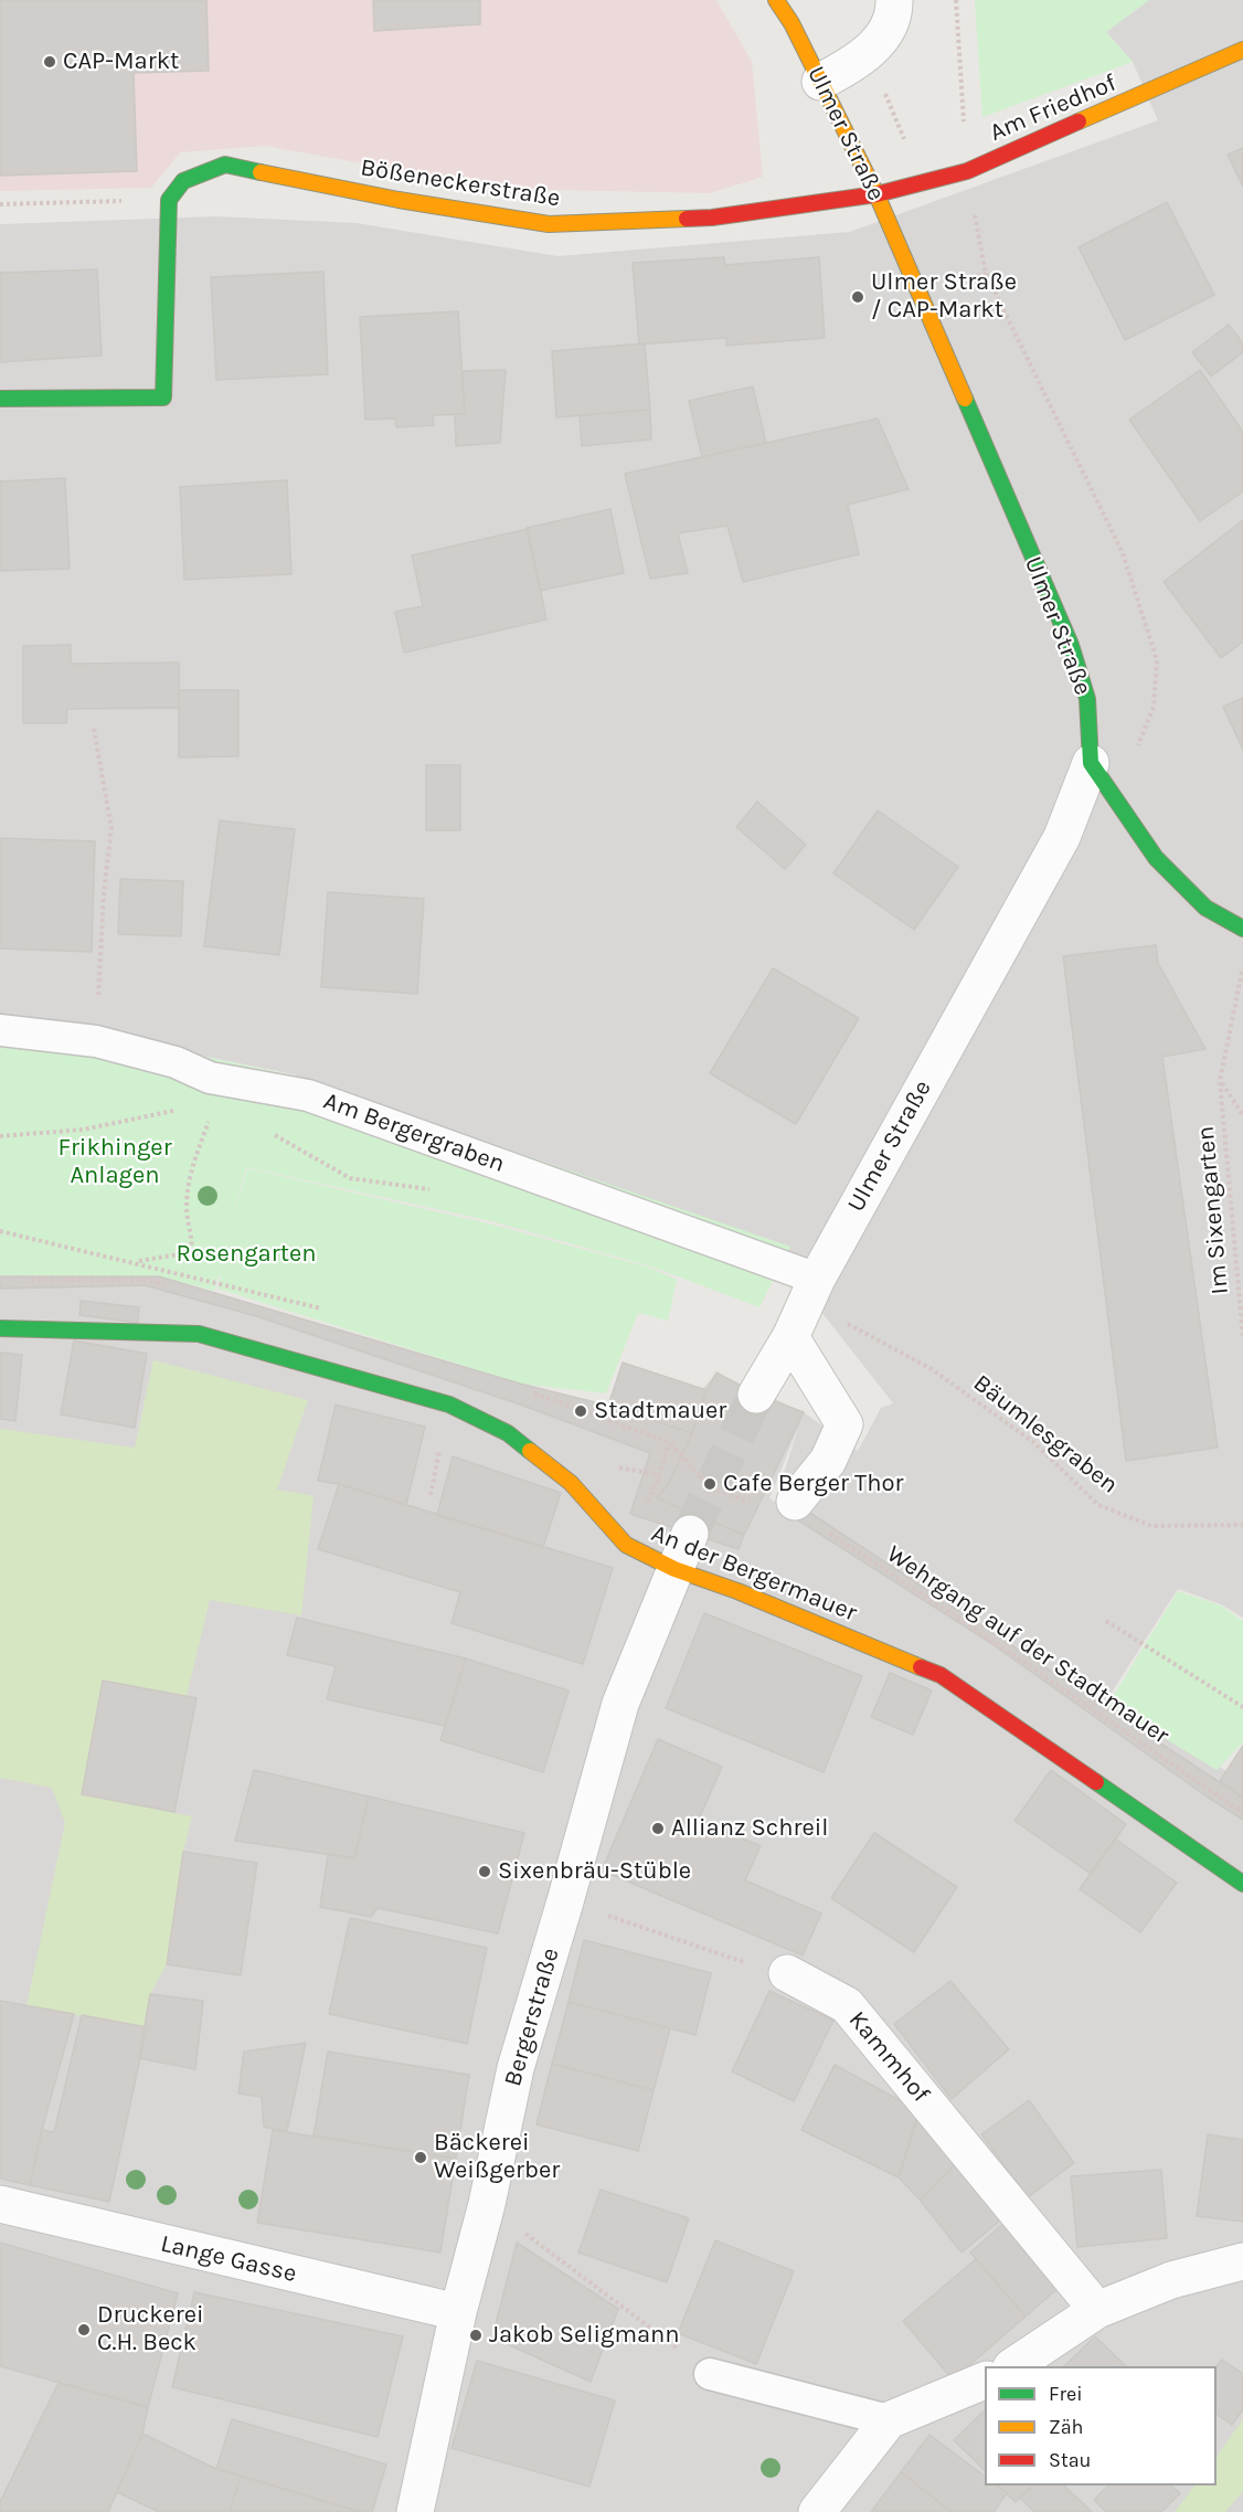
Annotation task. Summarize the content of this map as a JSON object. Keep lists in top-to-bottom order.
{
  "streets": {
    "street": [
      "Am Friedhof",
      "Ulmer Straße",
      "Bößeneckerstraße",
      "An der Bergermauer",
      "Bergerstraße",
      "Kammhof",
      "Lange Gasse"
    ],
    "lane": ["Am Bergergraben"],
    "path": ["Im Sixengarten", "Bäumlesgraben", "Wehrgang auf der Stadtmauer"]
  },
  "crossings": [
    ["Am Friedhof", "Ulmer Straße"],
    ["Am Friedhof", "Bößeneckerstraße"],
    ["Ulmer Straße", "Bößeneckerstraße"],
    ["Ulmer Straße", "Am Bergergraben"],
    ["Ulmer Straße", "Bäumlesgraben"],
    ["Am Bergergraben", "Bäumlesgraben"],
    ["An der Bergermauer", "Bergerstraße"],
    ["Bergerstraße", "Lange Gasse"]
  ],
  "parks": ["Frikhinger Anlagen", "Rosengarten"],
  "places": [
    "CAP-Markt",
    "Ulmer Straße / CAP-Markt",
    "Stadtmauer",
    "Cafe Berger Thor",
    "Allianz Schreil",
    "Sixenbräu-Stüble",
    "Bäckerei Weißgerber",
    "Druckerei C.H. Beck",
    "Jakob Seligmann"
  ],
  "legend": ["Frei", "Zäh", "Stau"]
}
